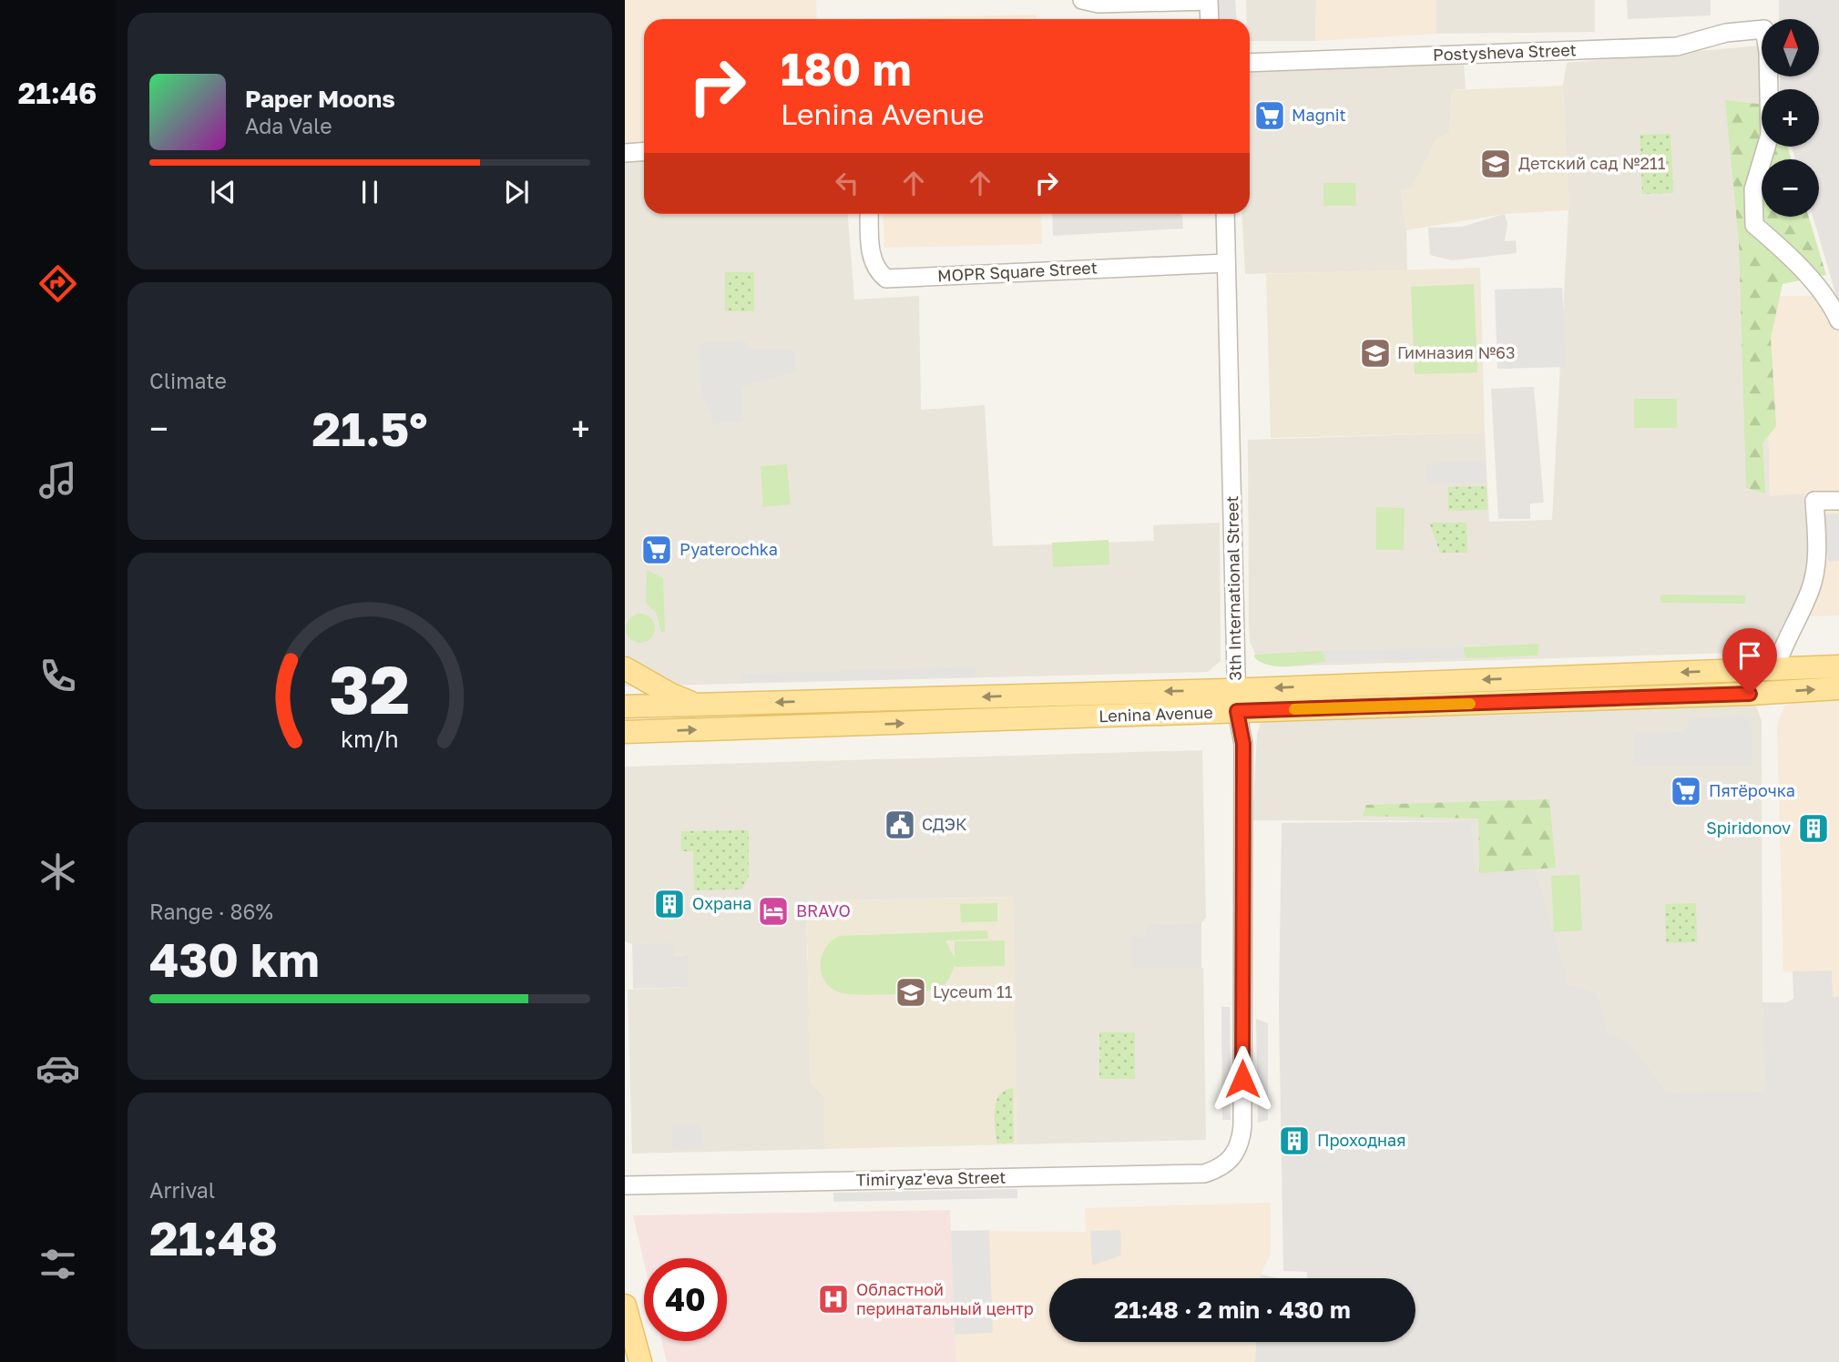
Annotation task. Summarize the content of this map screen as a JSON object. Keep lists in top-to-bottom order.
{
  "streets": {
    "main road": ["Lenina Avenue"],
    "street": [
      "Postysheva Street",
      "MOPR Square Street",
      "3th International Street",
      "Timiryaz'eva Street"
    ]
  },
  "crossings": [
    ["MOPR Square Street", "3th International Street"],
    ["3th International Street", "Lenina Avenue"],
    ["3th International Street", "Timiryaz'eva Street"]
  ],
  "places": {
    "supermarket": ["Magnit", "Pyaterochka", "Пятёрочка"],
    "school or university": ["Детский сад №211", "Гимназия №63", "Lyceum 11"],
    "public building": ["СДЭК"],
    "building": ["Spiridonov", "Охрана", "Проходная"],
    "hotel": ["BRAVO"],
    "hospital": ["Областной перинатальный центр"]
  },
  "north": "top",
  "page": {
    "tabs": "21:46",
    "map_buttons": ["+", "−"],
    "turn": ["180 m", "Lenina Avenue"],
    "song": ["Paper Moons", "Ada Vale"],
    "tile": [
      "Climate",
      ["Range · 86%", "430 km"],
      ["Arrival", "21:48"]
    ],
    "heat": ["−", "21.5°", "+"],
    "limit": "40",
    "trip": "21:48 · 2 min · 430 m",
    "gauge": ["32", "km/h"]
  }
}
